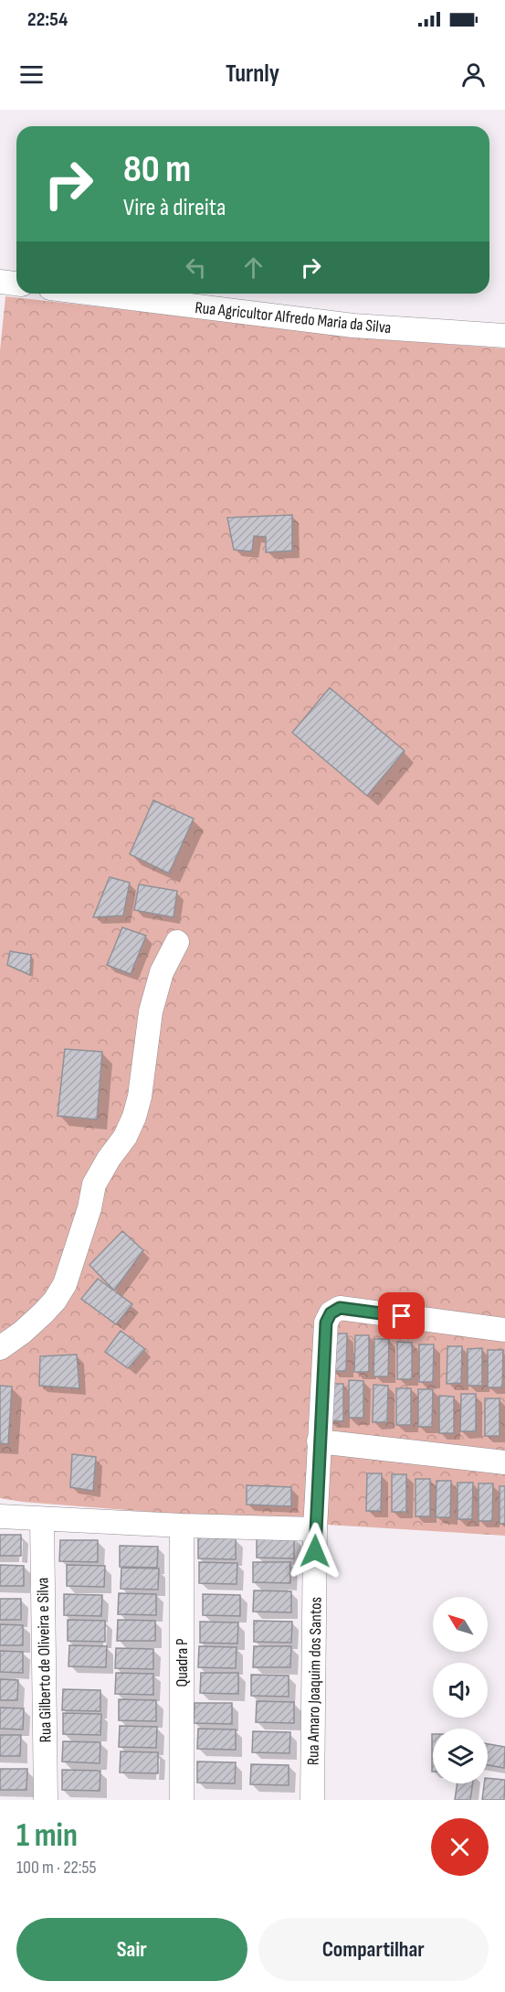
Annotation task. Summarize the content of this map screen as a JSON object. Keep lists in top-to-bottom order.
{
  "streets": {
    "street": [
      "Rua Agricultor Alfredo Maria da Silva",
      "Rua Gilberto de Oliveira e Silva",
      "Quadra P",
      "Rua Amaro Joaquim dos Santos"
    ]
  },
  "north": "top left",
  "page": {
    "status": "22:54",
    "header": "Turnly",
    "turn": ["80 m", "Vire à direita"],
    "heading": ["1 min", "100 m · 22:55"],
    "buttons": ["Sair", "Compartilhar"]
  }
}
